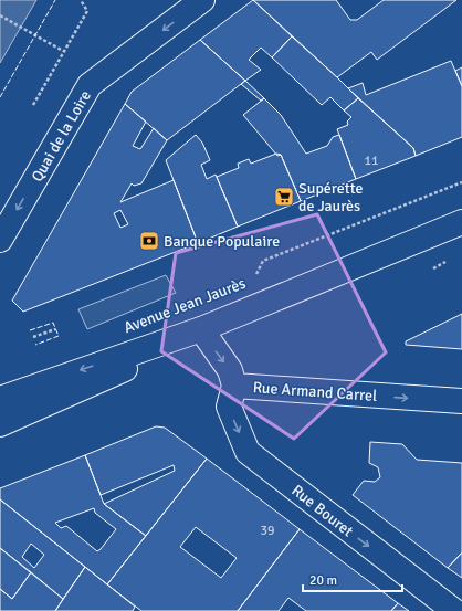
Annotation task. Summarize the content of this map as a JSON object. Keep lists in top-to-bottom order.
{
  "streets": {
    "street": [
      "Quai de la Loire",
      "Avenue Jean Jaurès",
      "Rue Armand Carrel",
      "Rue Bouret"
    ]
  },
  "crossings": [
    ["Avenue Jean Jaurès", "Rue Armand Carrel"],
    ["Rue Armand Carrel", "Rue Bouret"]
  ],
  "one_way": ["Quai de la Loire", "Rue Armand Carrel", "Rue Bouret"],
  "places": {
    "supermarket": ["Supérette de Jaurès"],
    "bank": ["Banque Populaire"]
  },
  "house_numbers": ["11", "39"],
  "scale_bar": "20 m"
}
